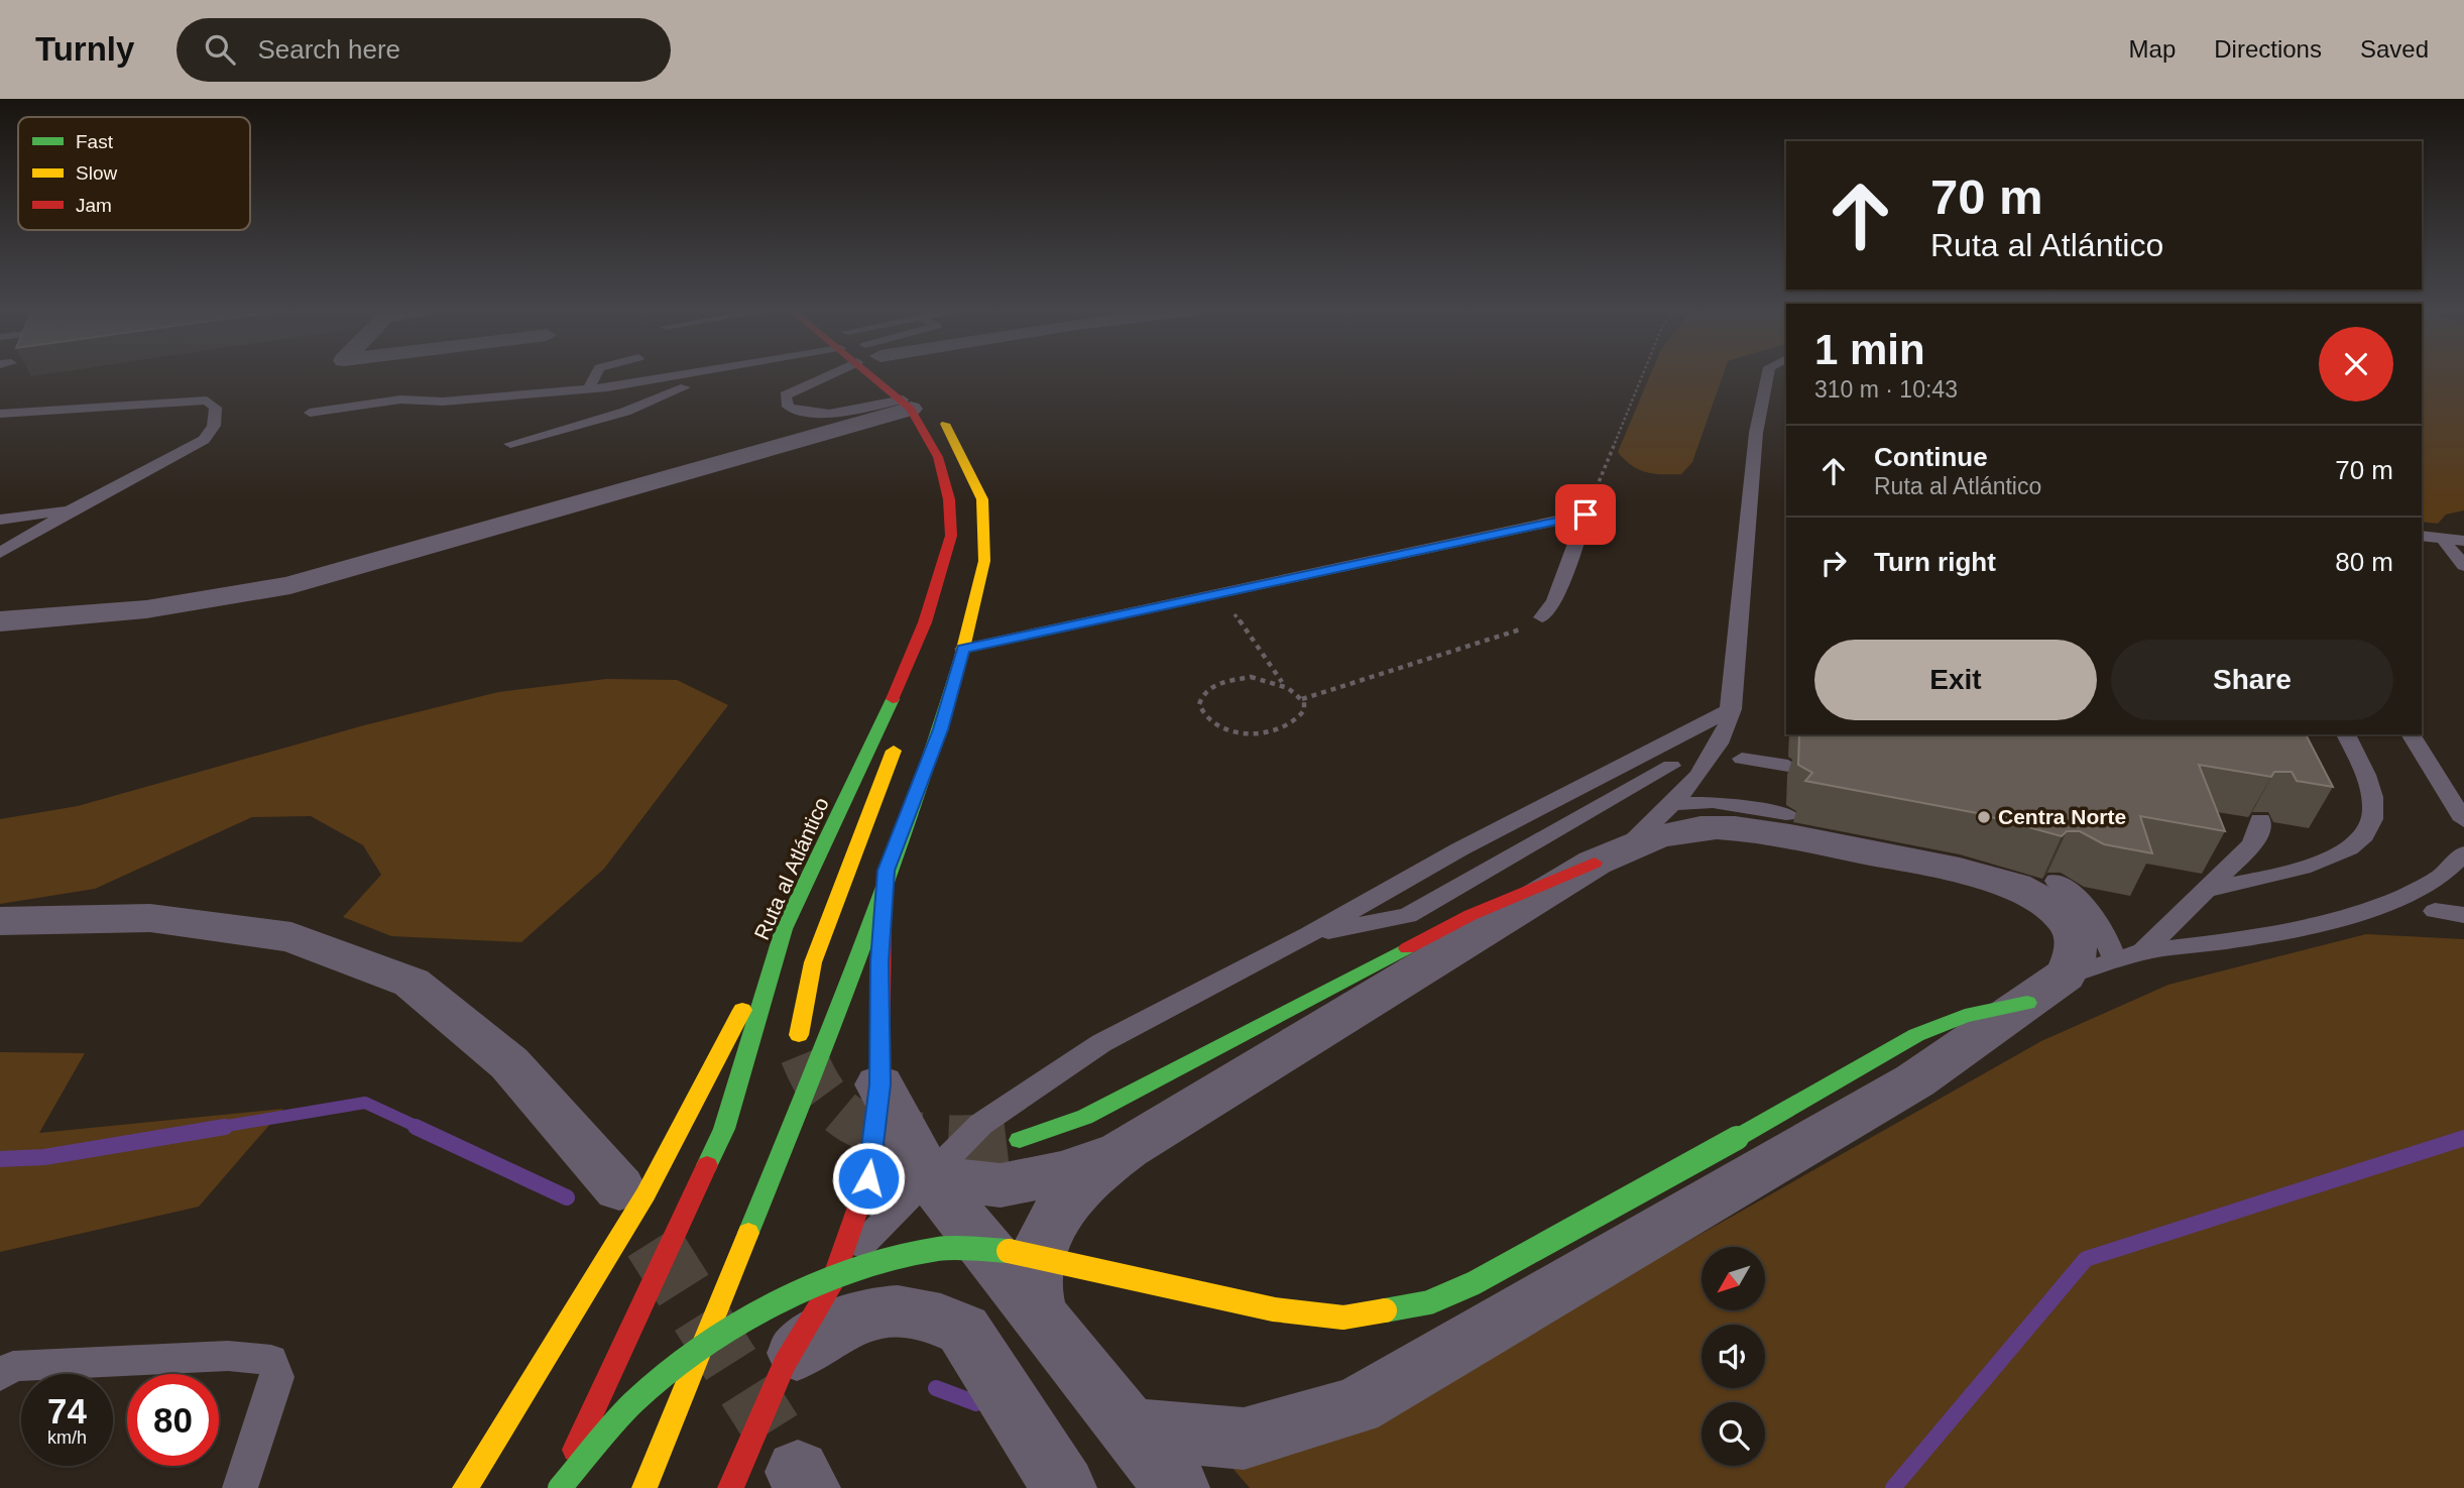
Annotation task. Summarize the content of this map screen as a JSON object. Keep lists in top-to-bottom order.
{
  "streets": {
    "highway": ["Ruta al Atlántico"]
  },
  "places": ["Centra Norte"],
  "legend": ["Fast", "Slow", "Jam"],
  "north": "bottom left",
  "page": {
    "header": "Turnly",
    "search": "Search here",
    "nav": ["Map", "Directions", "Saved"],
    "turn": ["70 m", "Ruta al Atlántico"],
    "heading": ["1 min", "310 m · 10:43"],
    "list": [
      {
        "name": "Continue",
        "note": "Ruta al Atlántico",
        "value": "70 m"
      },
      {
        "name": "Turn right",
        "value": "80 m"
      }
    ],
    "buttons": ["Exit", "Share"],
    "speed": "74 km/h",
    "limit": "80"
  }
}
